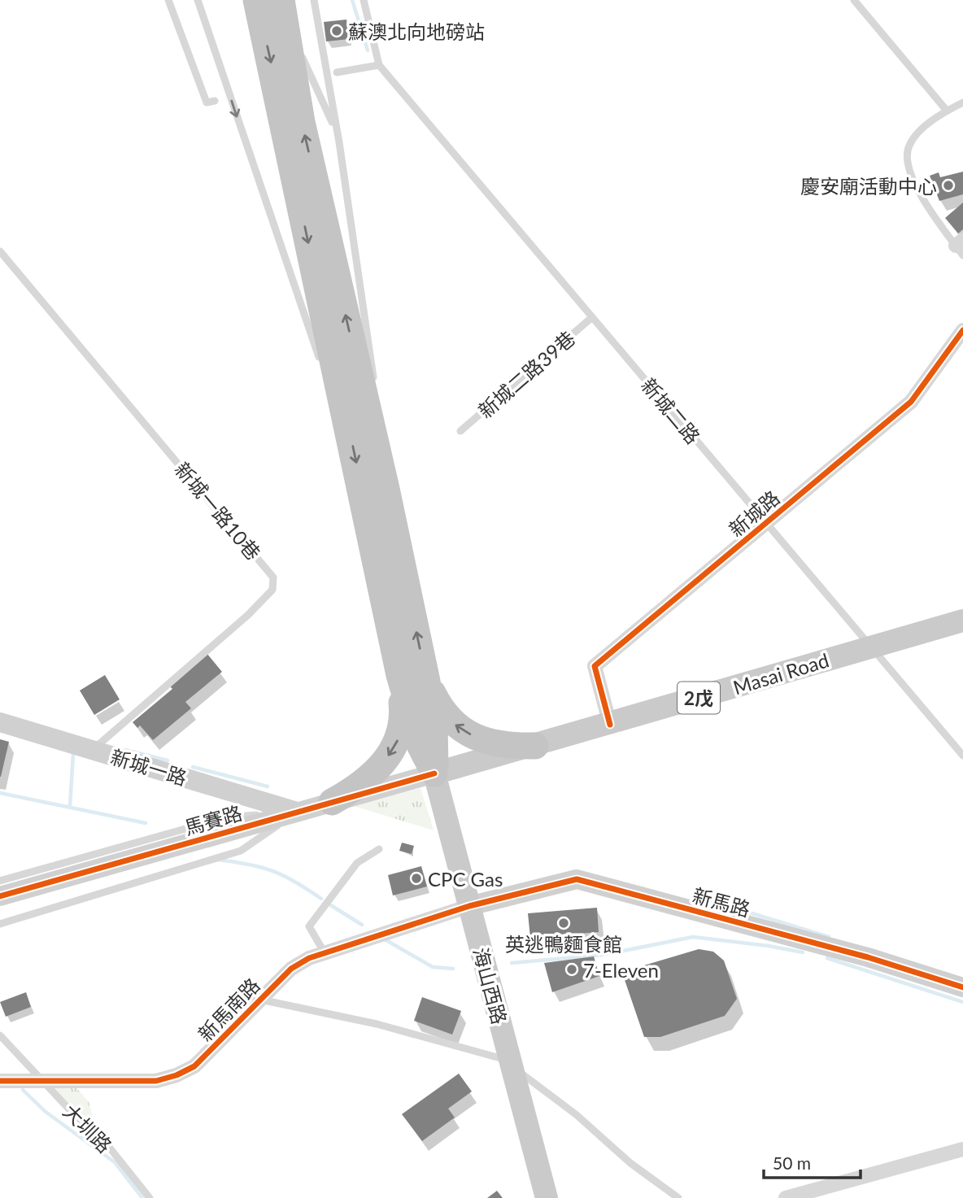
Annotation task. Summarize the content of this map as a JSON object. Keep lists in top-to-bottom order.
{
  "streets": {
    "main road": ["Masai Road", "2戊", "海山西路"],
    "street": [
      "新城路",
      "新城一路",
      "馬賽路",
      "新馬路",
      "新馬南路"
    ],
    "lane": [
      "新城二路39巷",
      "新城二路",
      "新城一路10巷",
      "大圳路"
    ]
  },
  "crossings": [
    ["新城二路39巷", "新城二路"],
    ["新城二路", "新城路"],
    ["新城二路", "Masai Road"],
    ["新城一路10巷", "新城一路"],
    ["新城路", "Masai Road"],
    ["Masai Road", "馬賽路"],
    ["Masai Road", "海山西路"],
    ["新城一路", "馬賽路"],
    ["馬賽路", "海山西路"],
    ["新馬路", "海山西路"],
    ["新馬路", "新馬南路"],
    ["海山西路", "新馬南路"],
    ["新馬南路", "大圳路"]
  ],
  "places": [
    "蘇澳北向地磅站",
    "慶安廟活動中心",
    "CPC Gas",
    "英逃鴨麵食館",
    "7-Eleven"
  ],
  "scale_bar": "50 m"
}
